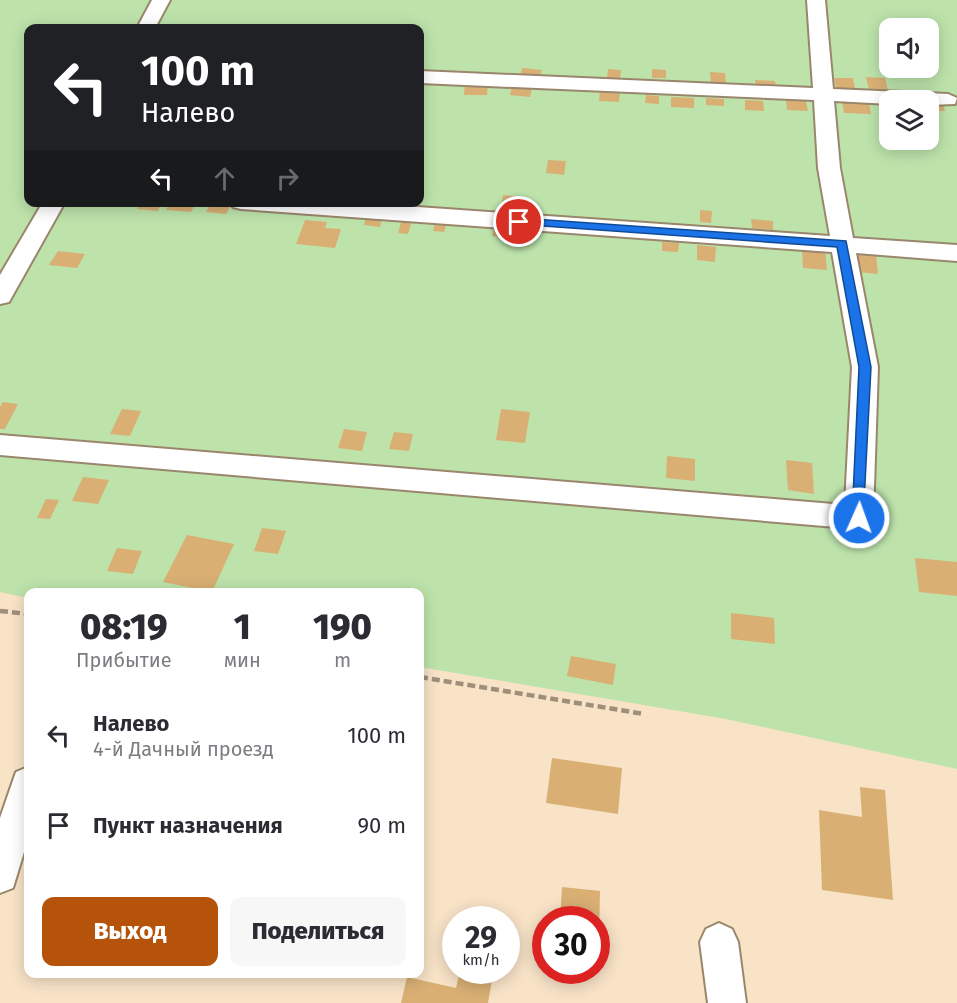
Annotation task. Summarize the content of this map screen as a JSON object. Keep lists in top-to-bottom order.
{
  "page": {
    "turn": ["100 m", "Налево"],
    "eta": [
      "08:19",
      "Прибытие",
      "1",
      "мин",
      "190",
      "m"
    ],
    "list": [
      {
        "name": "Налево",
        "note": "4-й Дачный проезд",
        "value": "100 m"
      },
      {
        "name": "Пункт назначения",
        "value": "90 m"
      }
    ],
    "buttons": ["Выход", "Поделиться"],
    "speed": "29 km/h",
    "limit": "30"
  }
}
